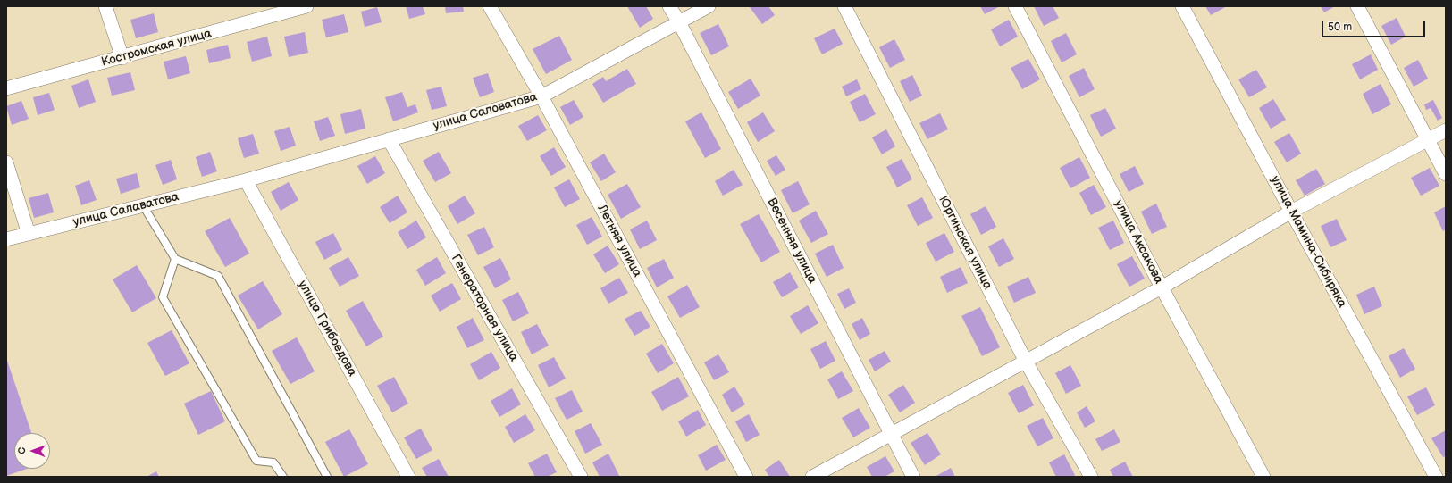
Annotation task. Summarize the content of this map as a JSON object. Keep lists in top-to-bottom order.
{
  "streets": {
    "street": [
      "Костромская улица",
      "улица Саловатова",
      "улица Салаватова",
      "Летняя улица",
      "Весенняя улица",
      "улица Аксакова",
      "улица Мамина-Сибиряка",
      "Юргинская улица",
      "Генераторная улица",
      "улица Грибоедова"
    ]
  },
  "crossings": [
    ["улица Саловатова", "улица Салаватова"],
    ["улица Саловатова", "Летняя улица"],
    ["улица Саловатова", "Весенняя улица"],
    ["улица Саловатова", "Генераторная улица"],
    ["улица Саловатова", "улица Грибоедова"],
    ["улица Салаватова", "улица Грибоедова"]
  ],
  "scale_bar": "50 m",
  "north": "left"
}
